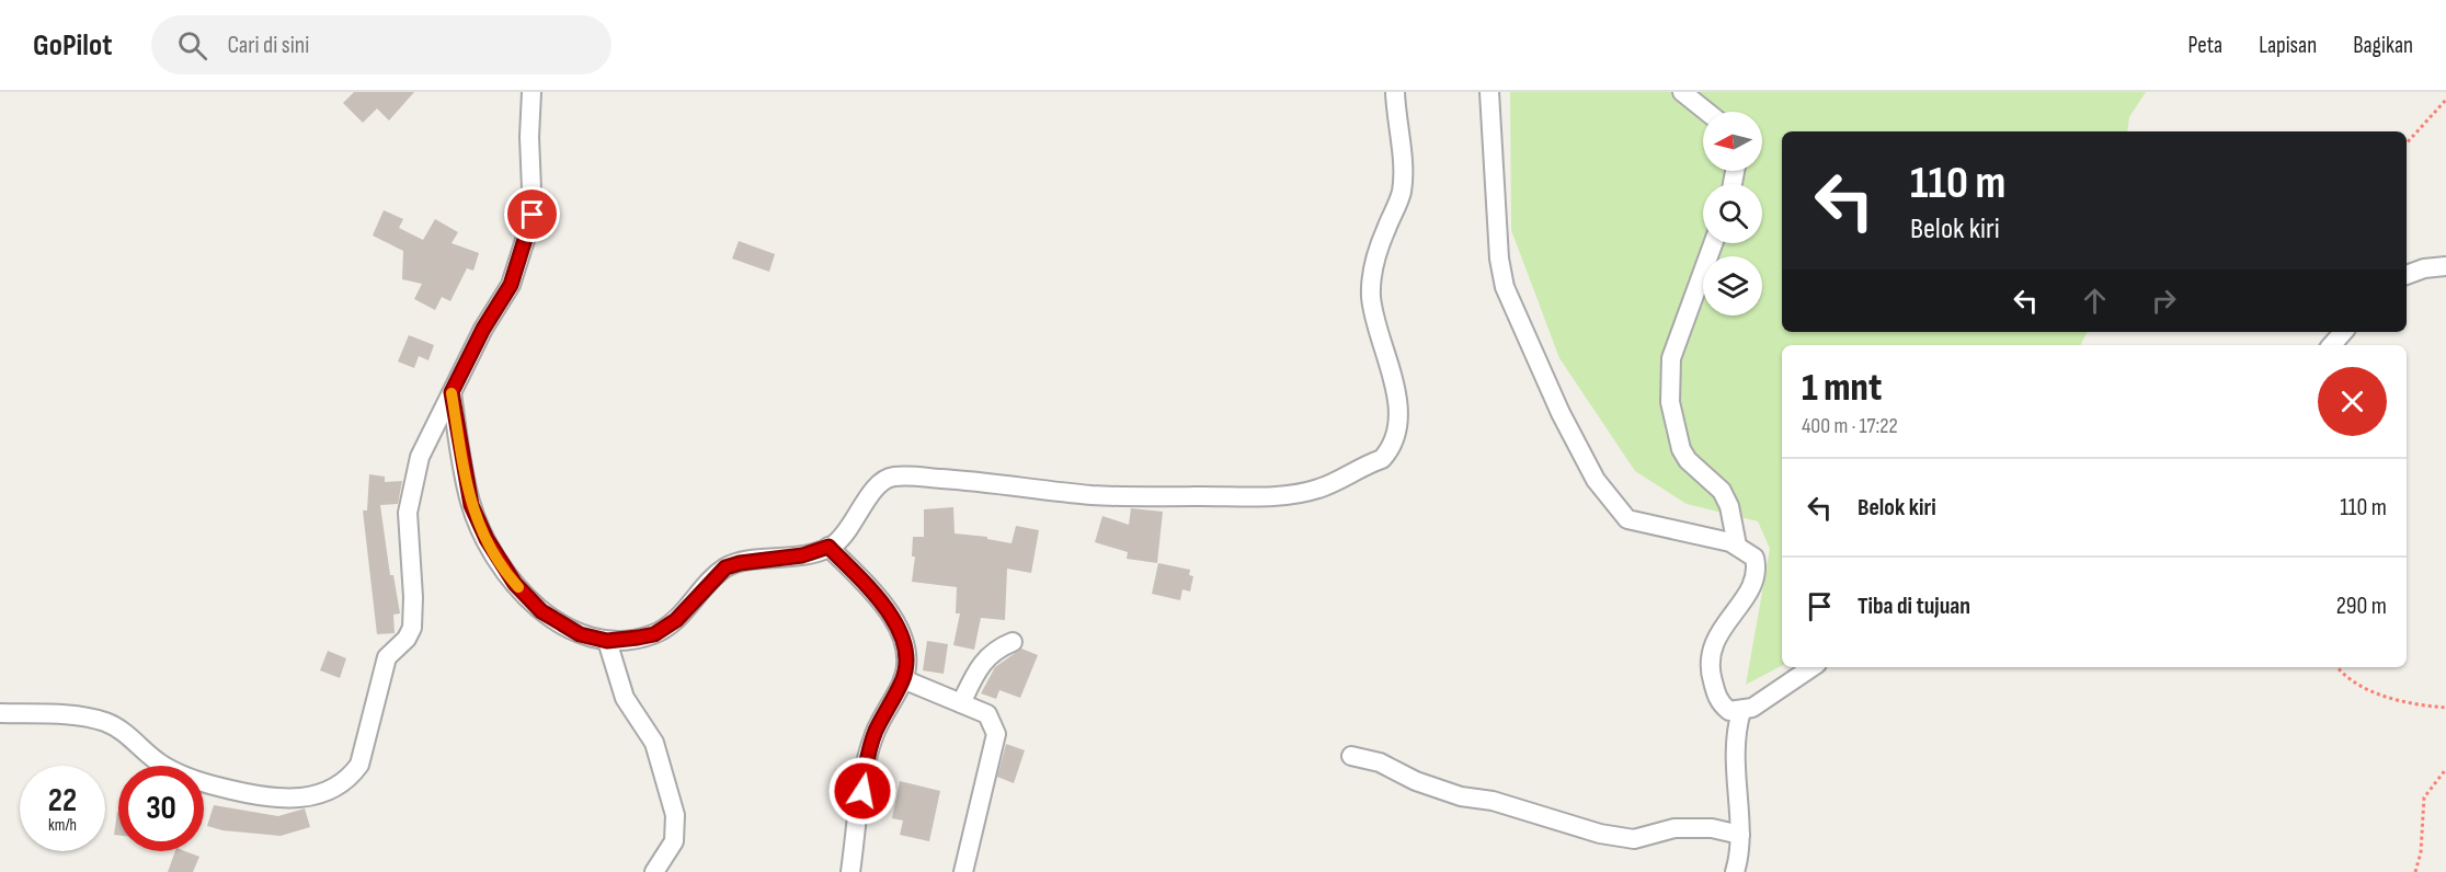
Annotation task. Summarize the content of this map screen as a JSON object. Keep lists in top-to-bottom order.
{
  "north": "left",
  "page": {
    "header": "GoPilot",
    "search": "Cari di sini",
    "nav": ["Peta", "Lapisan", "Bagikan"],
    "turn": ["110 m", "Belok kiri"],
    "heading": ["1 mnt", "400 m · 17:22"],
    "list": [
      {
        "name": "Belok kiri",
        "value": "110 m"
      },
      {
        "name": "Tiba di tujuan",
        "value": "290 m"
      }
    ],
    "speed": "22 km/h",
    "limit": "30"
  }
}
